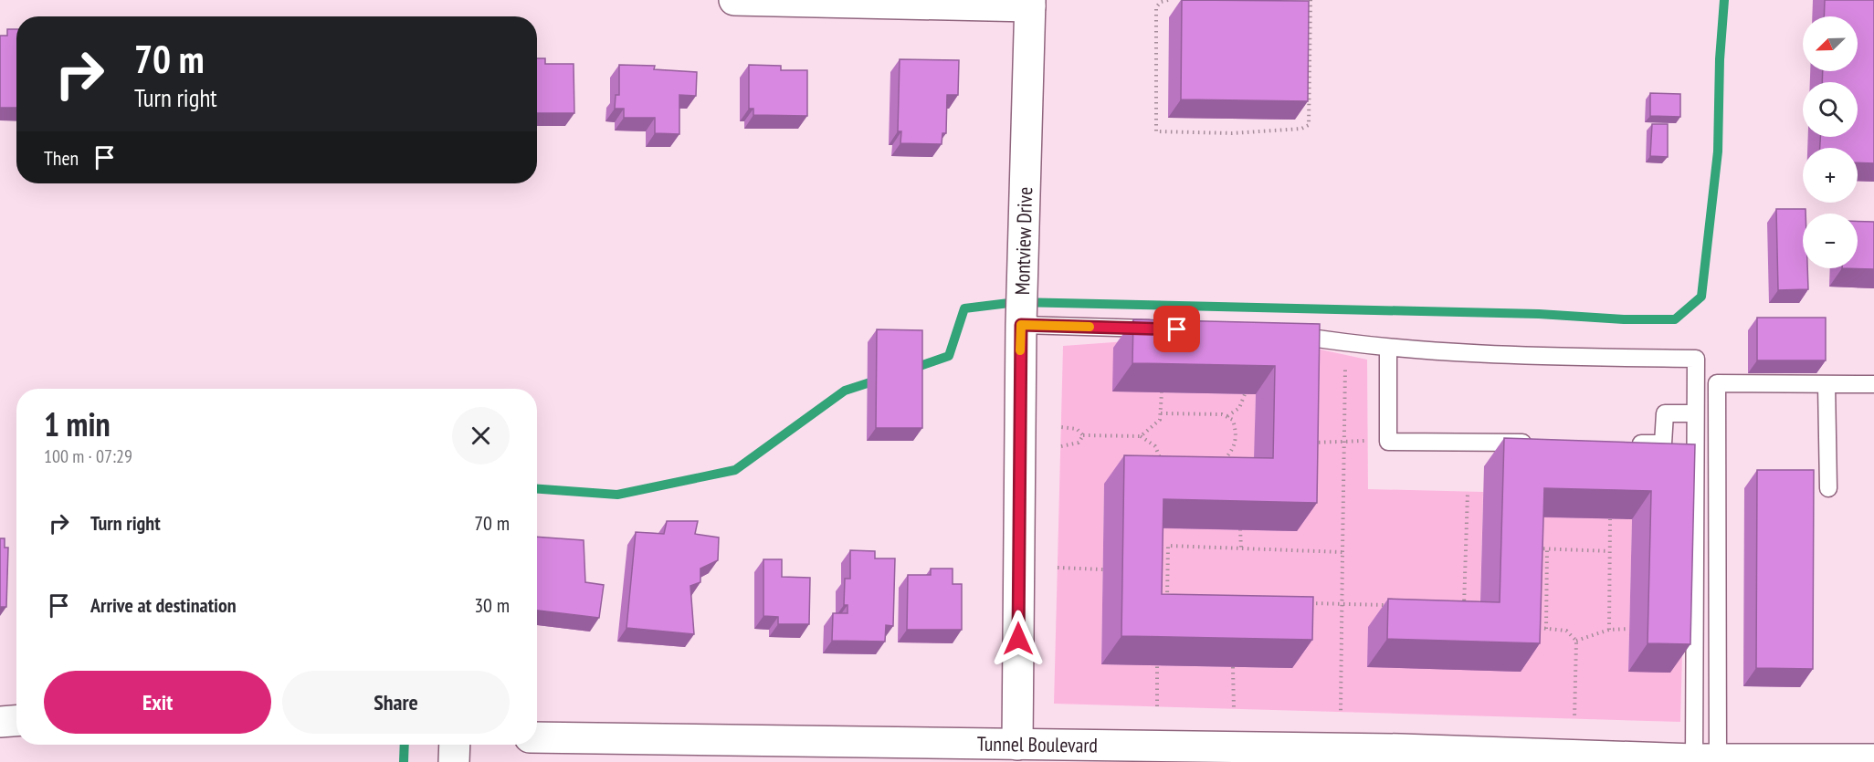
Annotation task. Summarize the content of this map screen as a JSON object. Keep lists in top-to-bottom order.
{
  "streets": {
    "street": ["Montview Drive", "Tunnel Boulevard"]
  },
  "crossings": [
    ["Montview Drive", "Tunnel Boulevard"]
  ],
  "north": "bottom left",
  "page": {
    "map_buttons": ["+", "−"],
    "turn": ["70 m", "Turn right"],
    "then": "Then",
    "heading": ["1 min", "100 m · 07:29"],
    "list": [
      {
        "name": "Turn right",
        "value": "70 m"
      },
      {
        "name": "Arrive at destination",
        "value": "30 m"
      }
    ],
    "buttons": ["Exit", "Share"]
  }
}
